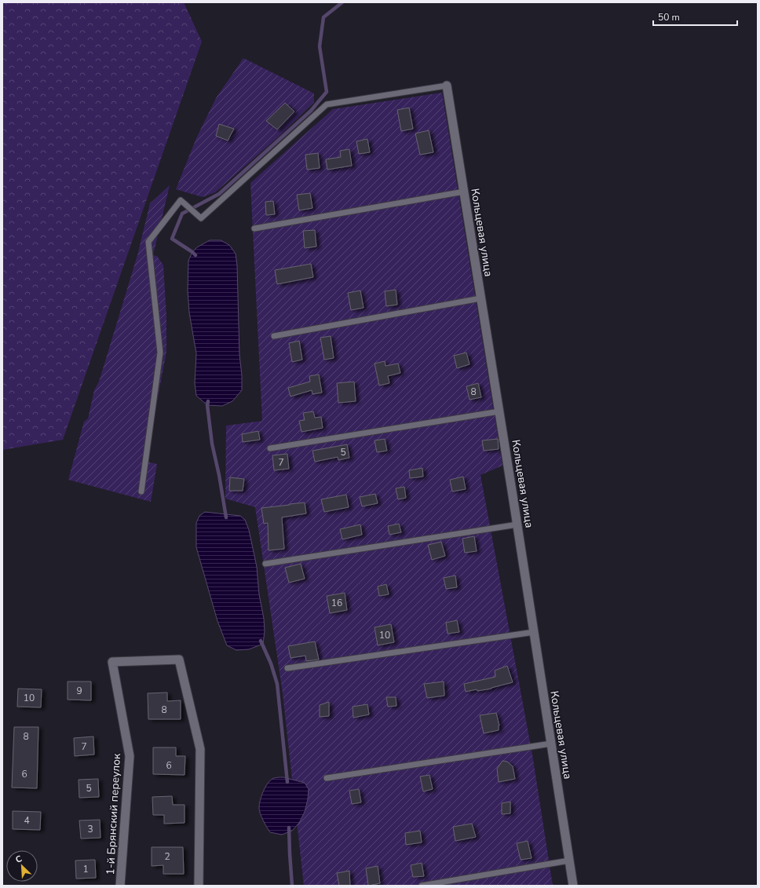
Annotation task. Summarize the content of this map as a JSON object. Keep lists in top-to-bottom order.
{
  "streets": {
    "street": ["Кольцевая улица", "1-й Брянский переулок"]
  },
  "house_numbers": [
    "8",
    "5",
    "7",
    "16",
    "10",
    "9",
    "10",
    "8",
    "8",
    "7",
    "6",
    "6",
    "5",
    "4",
    "3",
    "2",
    "1"
  ],
  "scale_bar": "50 m",
  "north": "top left"
}
